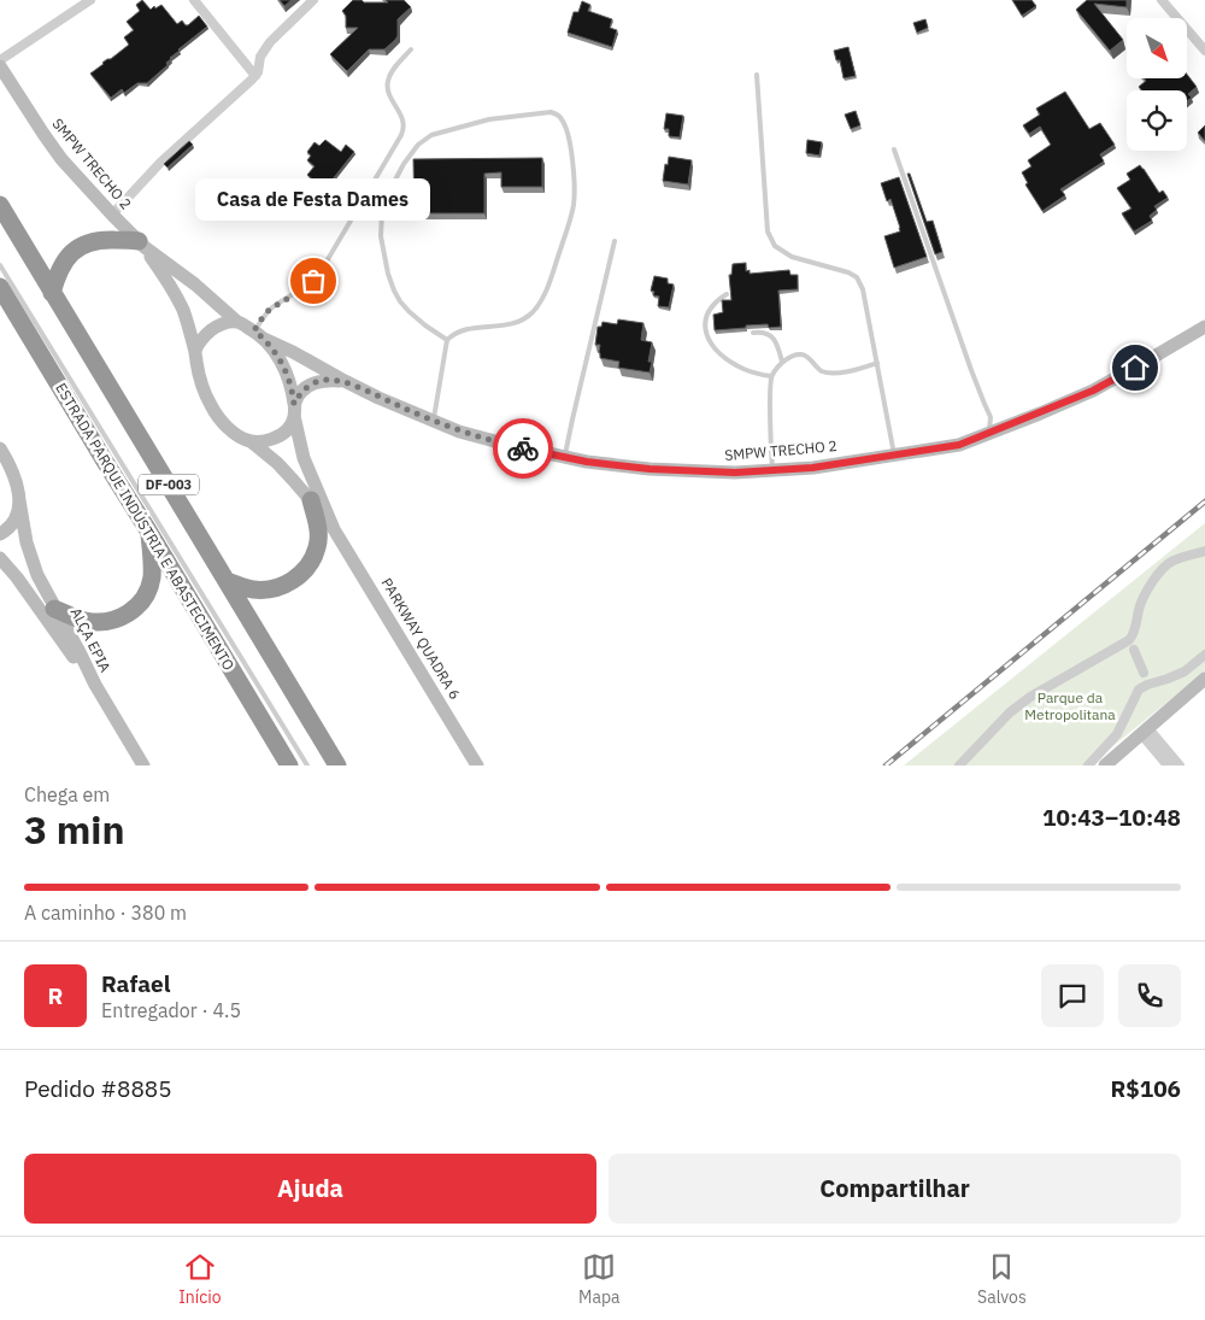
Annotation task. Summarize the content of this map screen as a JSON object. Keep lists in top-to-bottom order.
{
  "streets": {
    "highway": ["DF-003", "ESTRADA PARQUE INDÚSTRIA E ABASTECIMENTO"],
    "street": ["SMPW TRECHO 2", "PARKWAY QUADRA 6", "ALÇA EPIA"]
  },
  "crossings": [
    ["SMPW TRECHO 2", "PARKWAY QUADRA 6"]
  ],
  "parks": ["Parque da Metropolitana"],
  "places": ["Casa de Festa Dames"],
  "north": "bottom right",
  "page": {
    "bubble": "Casa de Festa Dames",
    "heading": ["3 min", "Chega em", "10:43–10:48"],
    "panel": [
      "Rafael",
      "Entregador · 4.5",
      "Pedido #8885",
      "R$106"
    ],
    "bar": "A caminho · 380 m",
    "round": "R",
    "buttons": ["Ajuda", "Compartilhar"],
    "tabs": ["Início", "Mapa", "Salvos"]
  }
}
